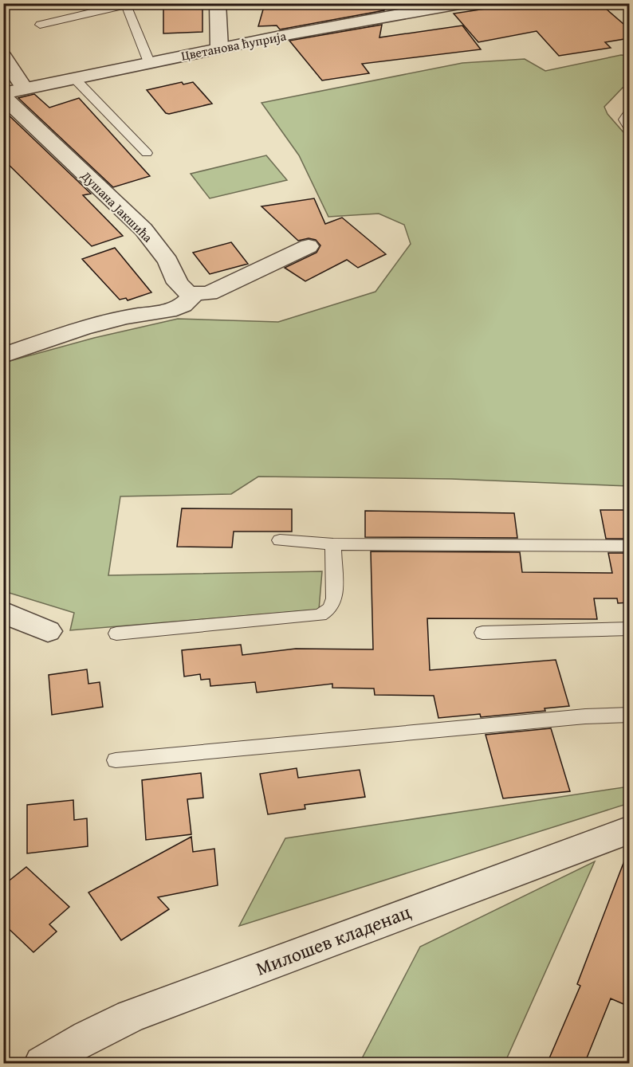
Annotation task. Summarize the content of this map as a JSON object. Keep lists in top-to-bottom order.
{
  "streets": {
    "street": ["Цветанова ћуприја", "Душана Јакшића", "Милошев кладенац"]
  },
  "crossings": [
    ["Цветанова ћуприја", "Душана Јакшића"]
  ]
}
